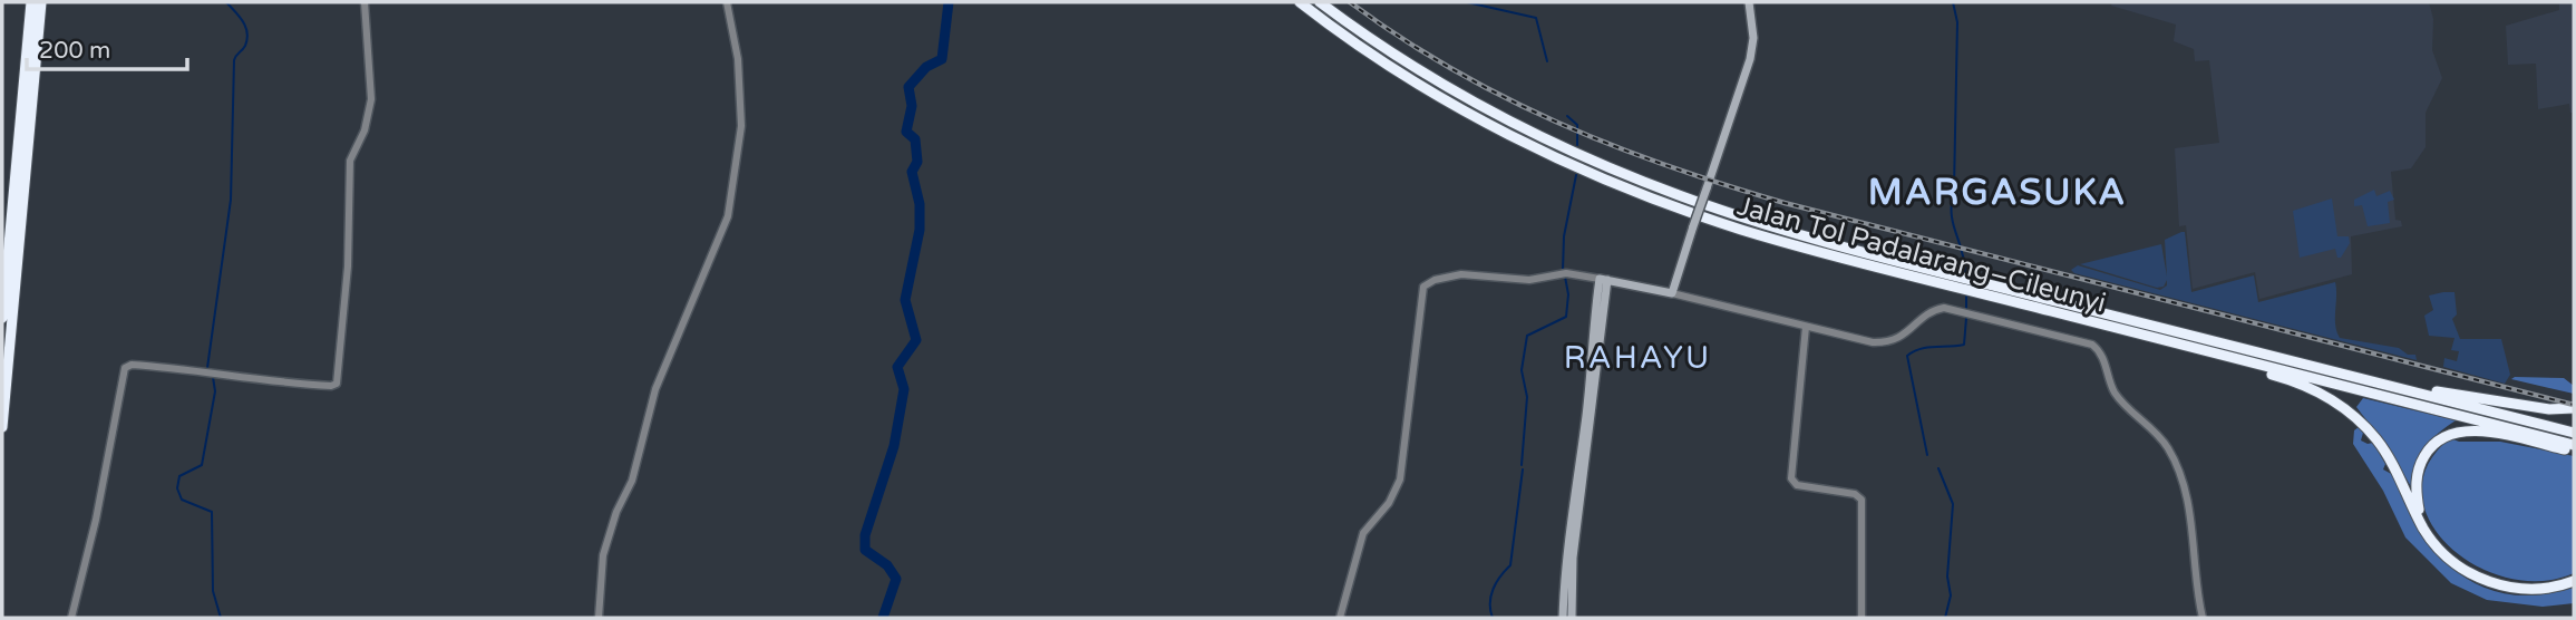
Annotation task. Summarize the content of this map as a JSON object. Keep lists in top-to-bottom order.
{
  "streets": {
    "highway": ["Jalan Tol Padalarang–Cileunyi"]
  },
  "districts": ["MARGASUKA", "RAHAYU"],
  "scale_bar": "200 m"
}
